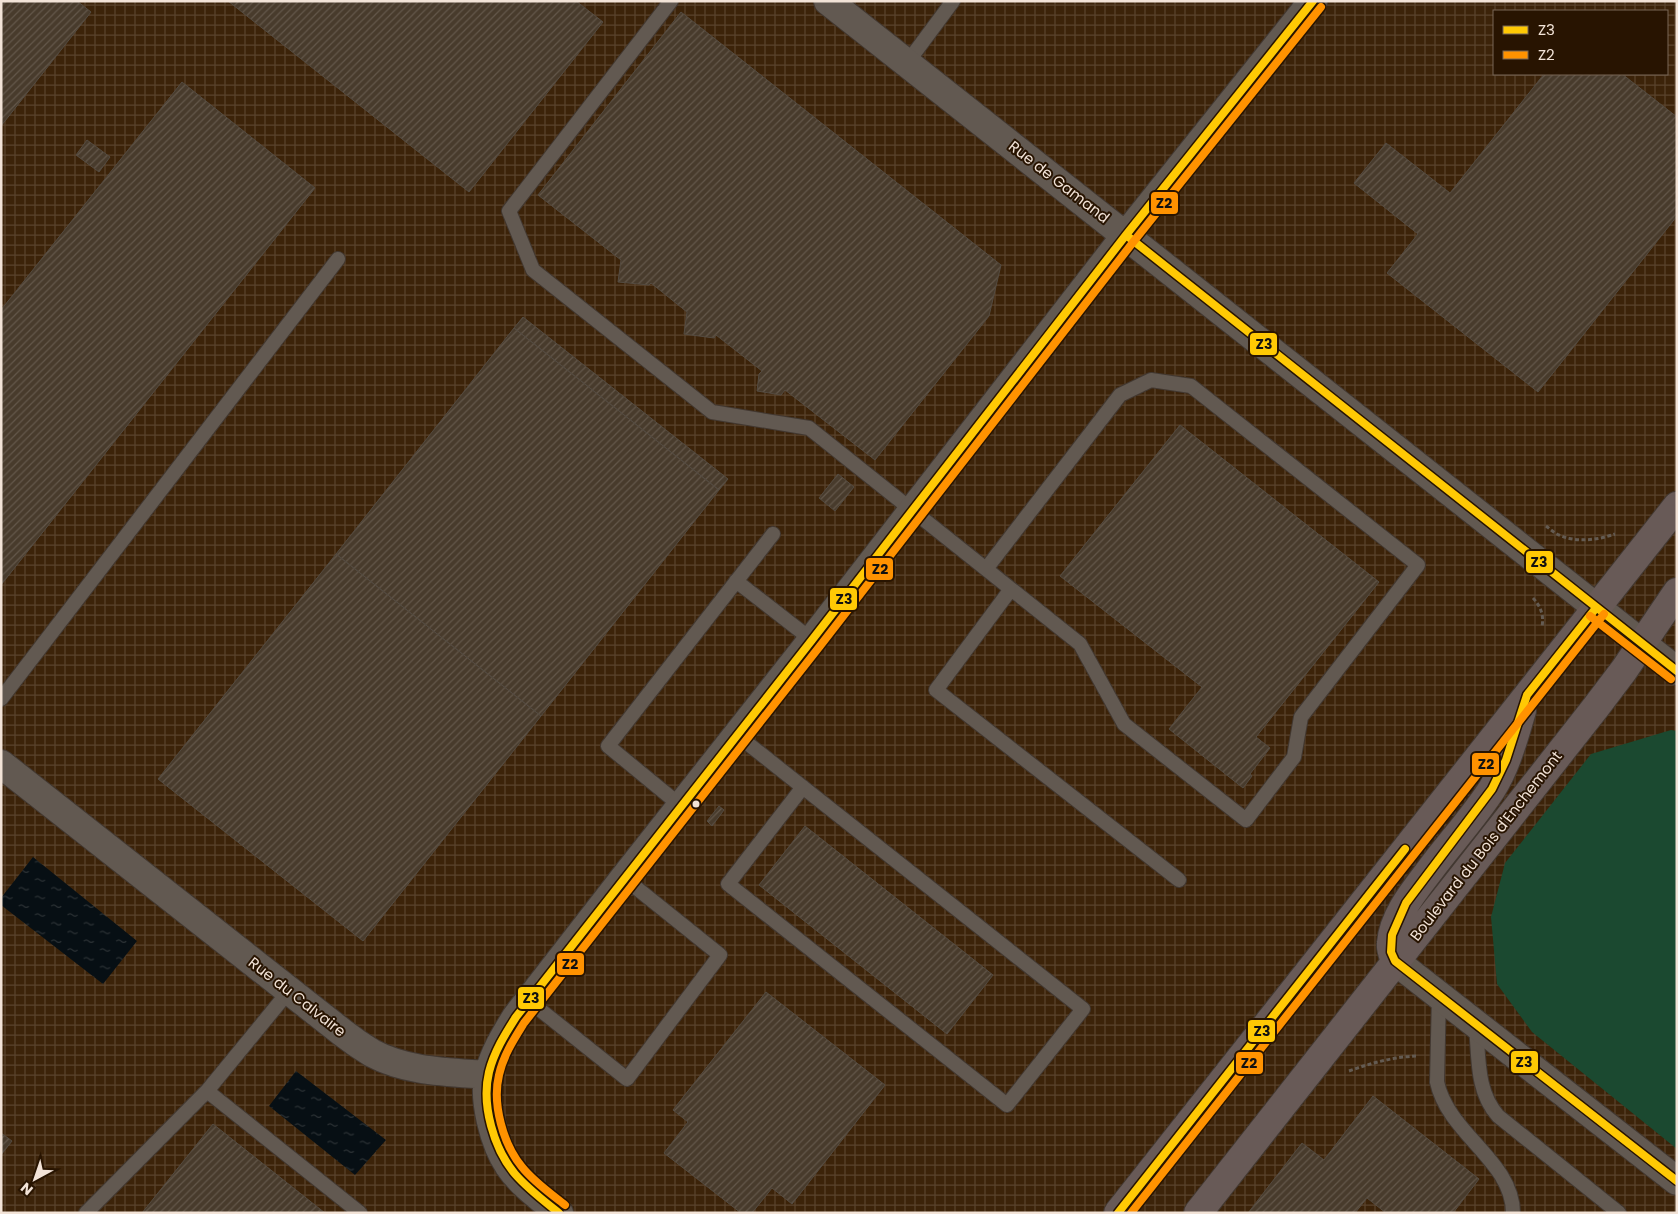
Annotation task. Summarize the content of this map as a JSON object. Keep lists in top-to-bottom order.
{
  "streets": {
    "main road": ["Boulevard du Bois d'Enchemont"],
    "street": ["Rue de Gamand", "Rue du Calvaire"]
  },
  "crossings": [
    ["Rue de Gamand", "Boulevard du Bois d'Enchemont"]
  ],
  "lines": ["transit line Z3", "transit line Z2"],
  "legend": ["Z3", "Z2"],
  "north": "bottom left"
}
